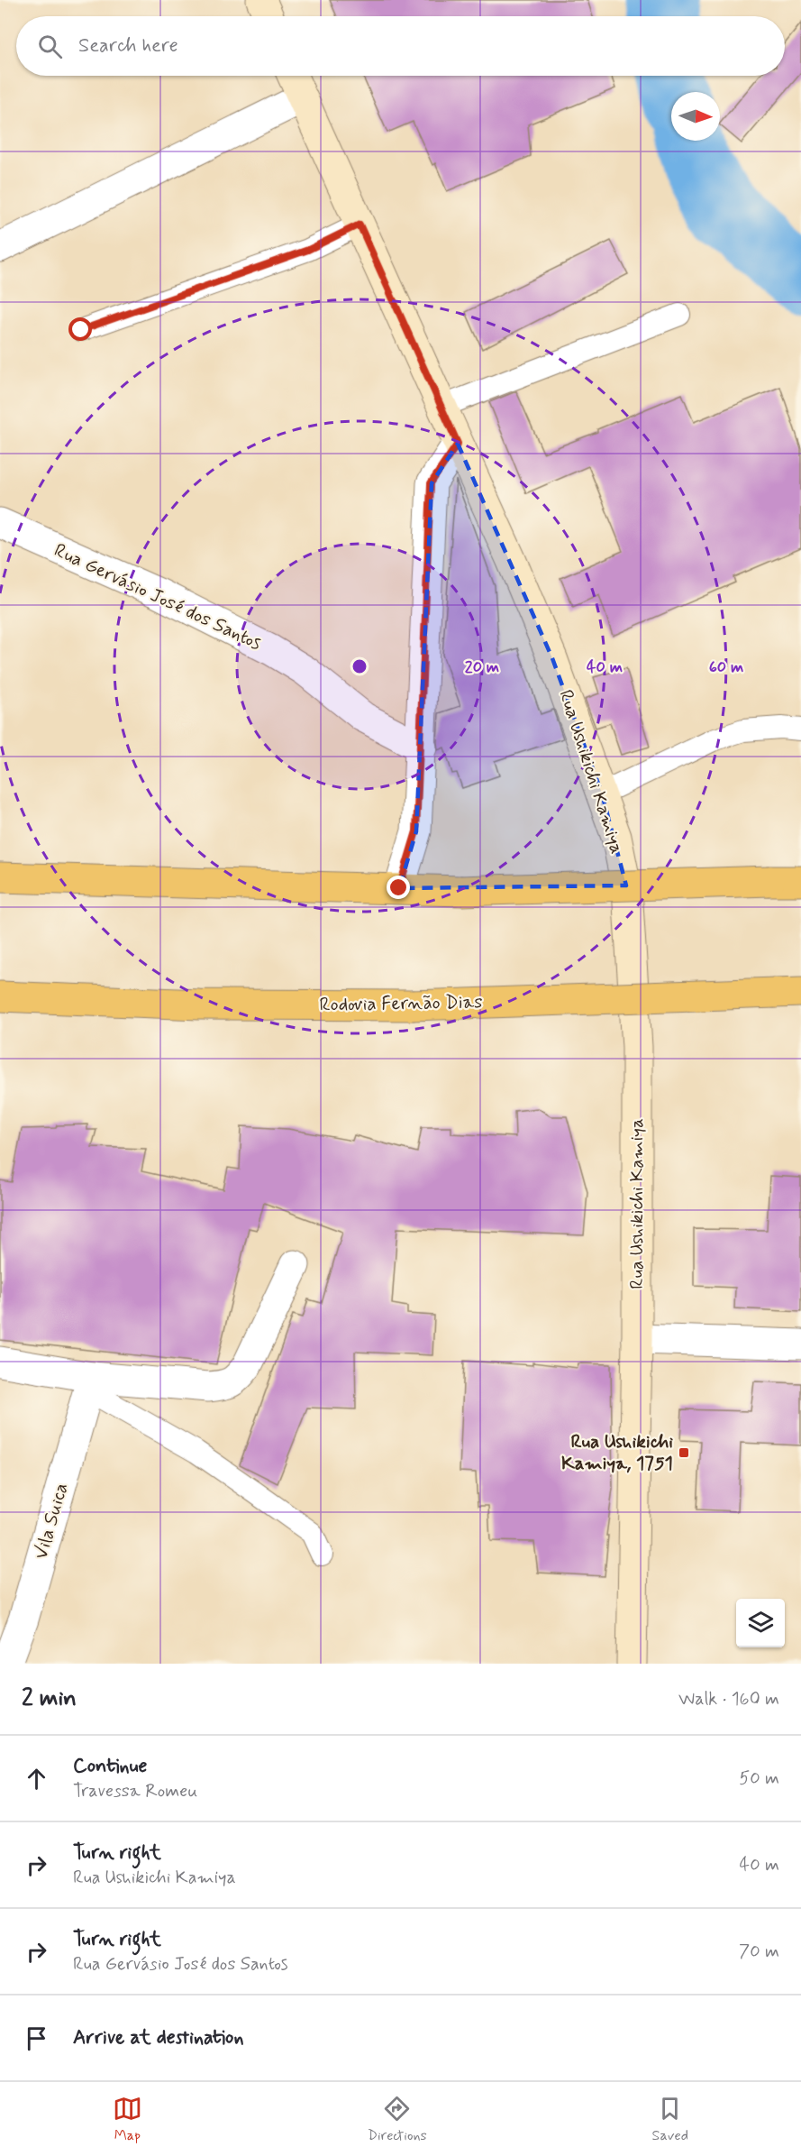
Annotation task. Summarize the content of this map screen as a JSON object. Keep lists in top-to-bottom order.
{
  "streets": {
    "highway": ["Rodovia Fernão Dias"],
    "main road": ["Rua Ushikichi Kamiya"],
    "street": ["Rua Gervásio José dos Santos", "Vila Suica"]
  },
  "places": {
    "transit": ["Rua Ushikichi Kamiya, 1751"]
  },
  "north": "right",
  "page": {
    "search": "Search here",
    "heading": ["2 min", "Walk · 160 m"],
    "list": [
      ["Continue", "Travessa Romeu", "50 m"],
      ["Turn right", "Rua Ushikichi Kamiya", "40 m"],
      ["Turn right", "Rua Gervásio José dos Santos", "70 m"],
      "Arrive at destination"
    ],
    "nav": ["Map", "Directions", "Saved"]
  },
  "rings": ["20 m", "40 m", "60 m"]
}
